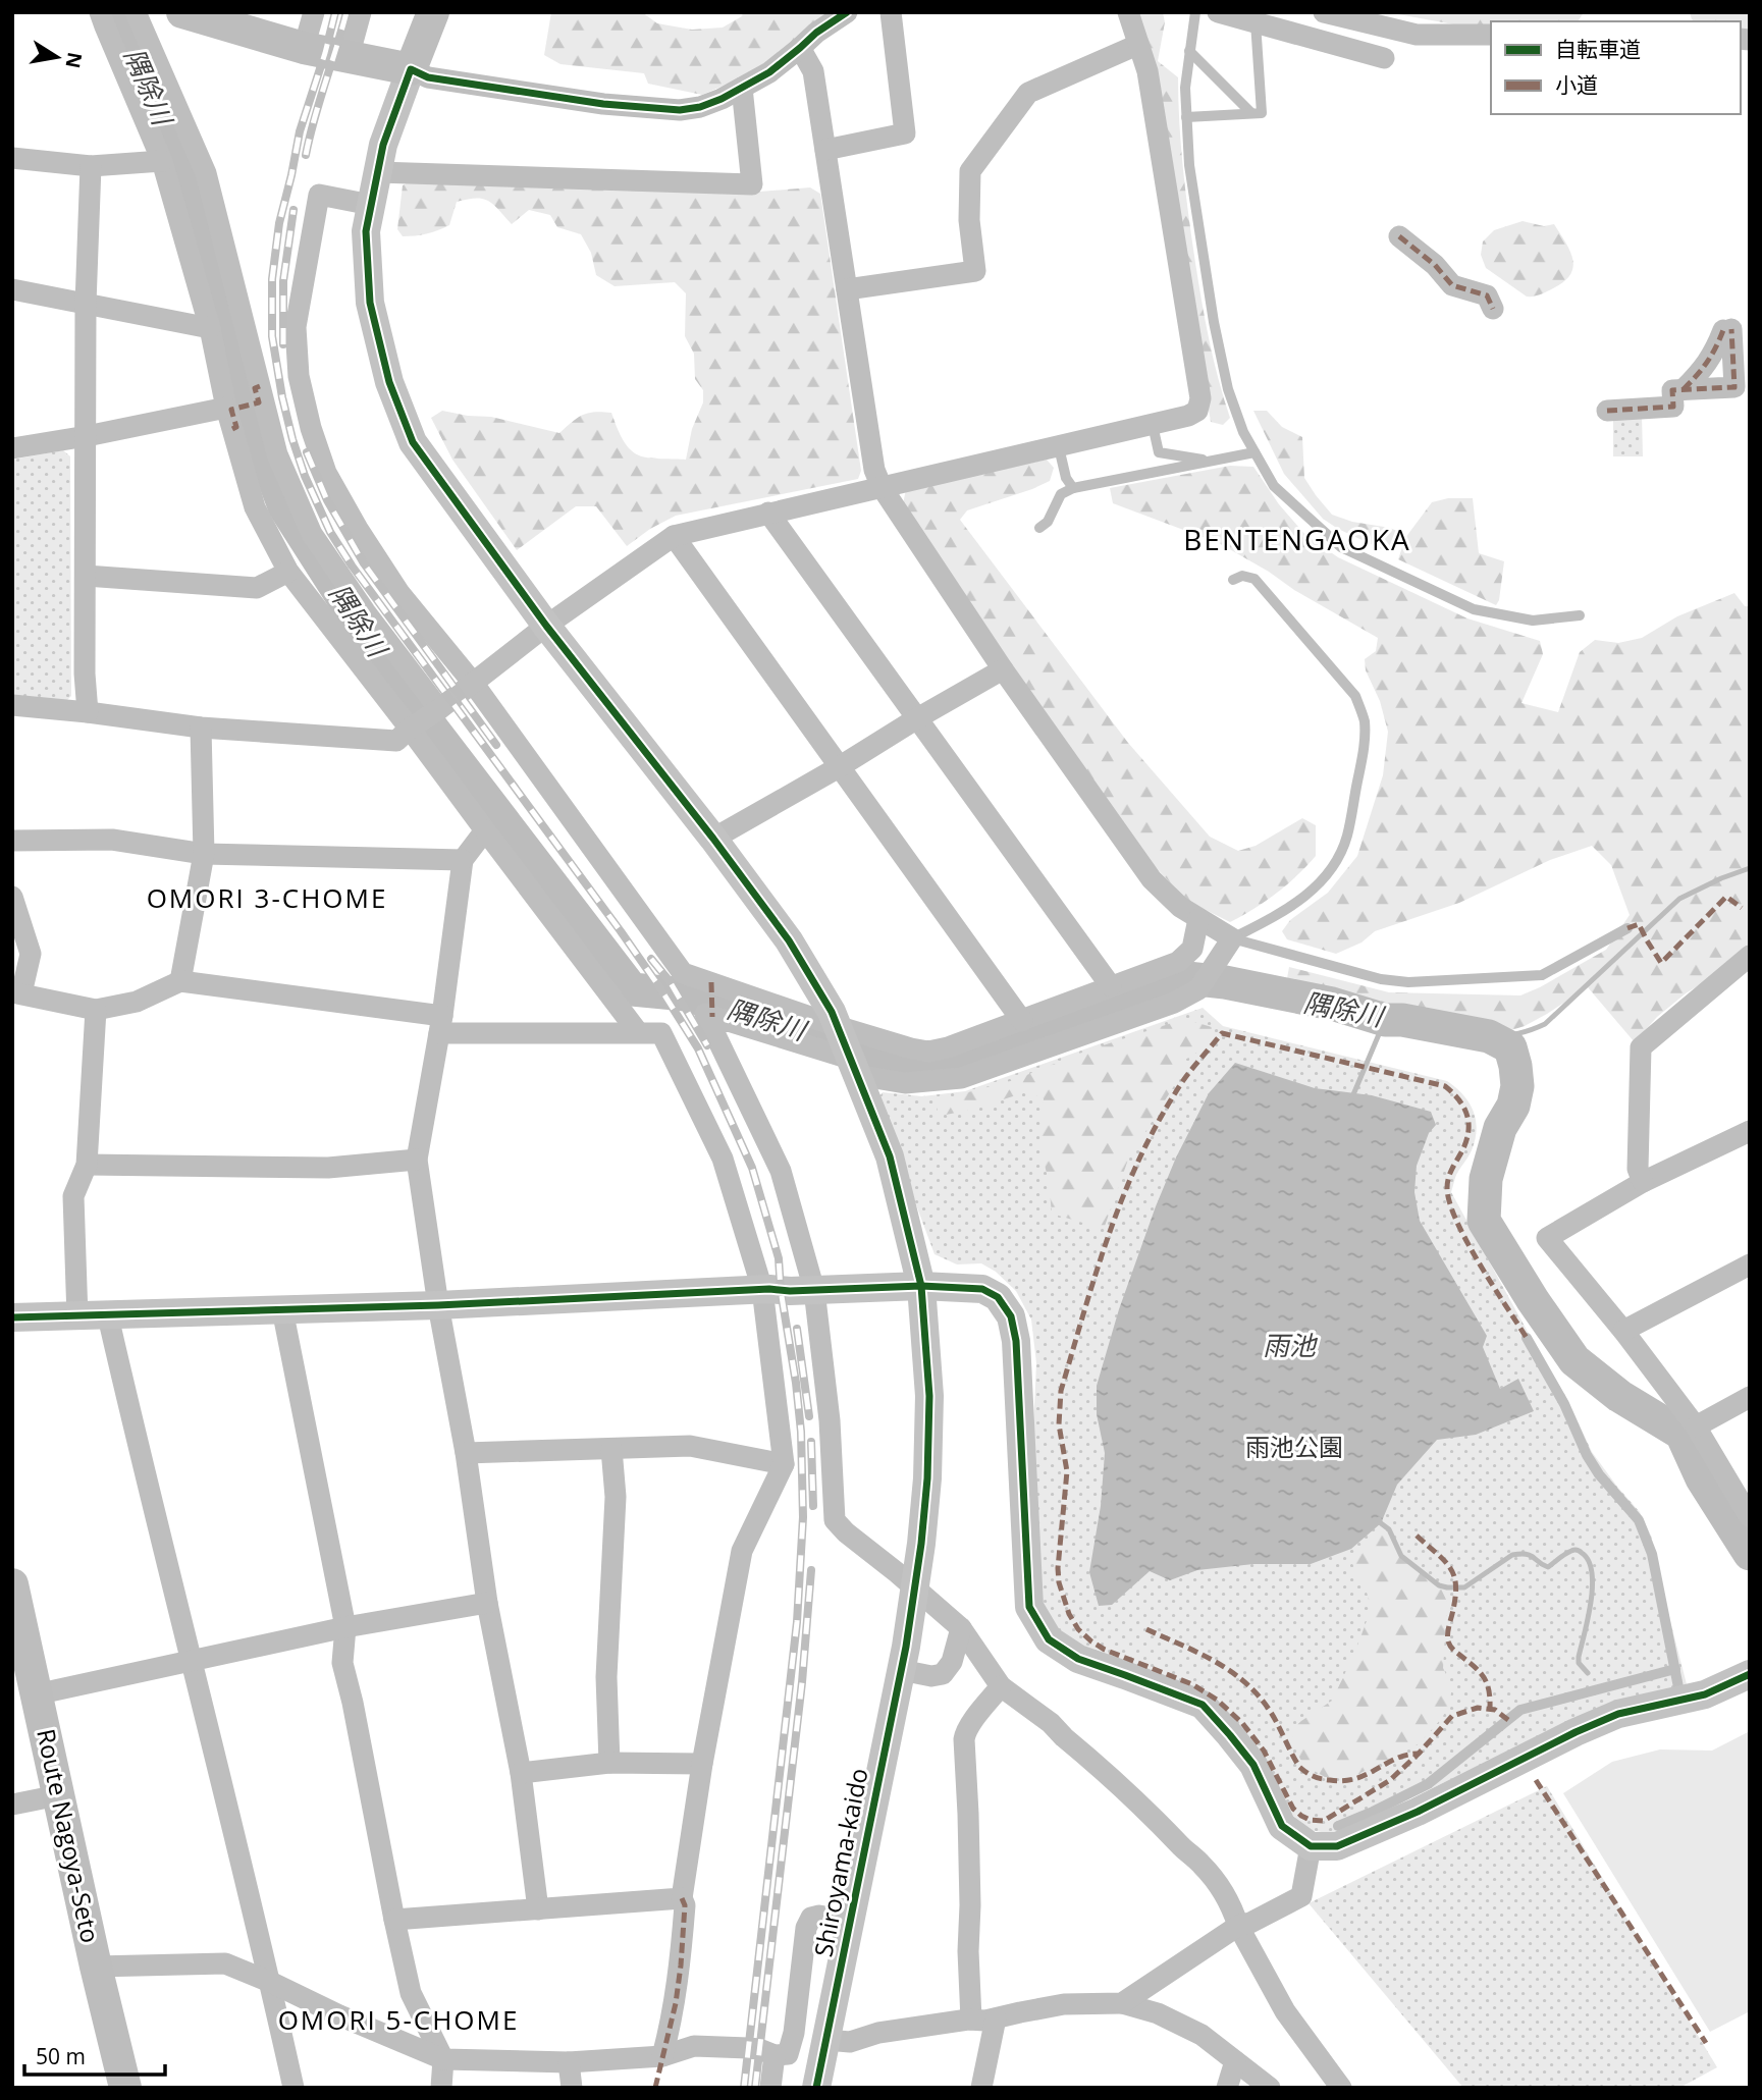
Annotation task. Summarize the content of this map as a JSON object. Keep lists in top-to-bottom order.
{
  "streets": {
    "main road": ["Route Nagoya-Seto"],
    "street": ["Shiroyama-kaido"]
  },
  "districts": ["BENTENGAOKA", "OMORI 3-CHOME", "OMORI 5-CHOME"],
  "water": ["隅除川", "雨池"],
  "parks": ["雨池公園"],
  "legend": ["自転車道", "小道"],
  "scale_bar": "50 m",
  "north": "right"
}
